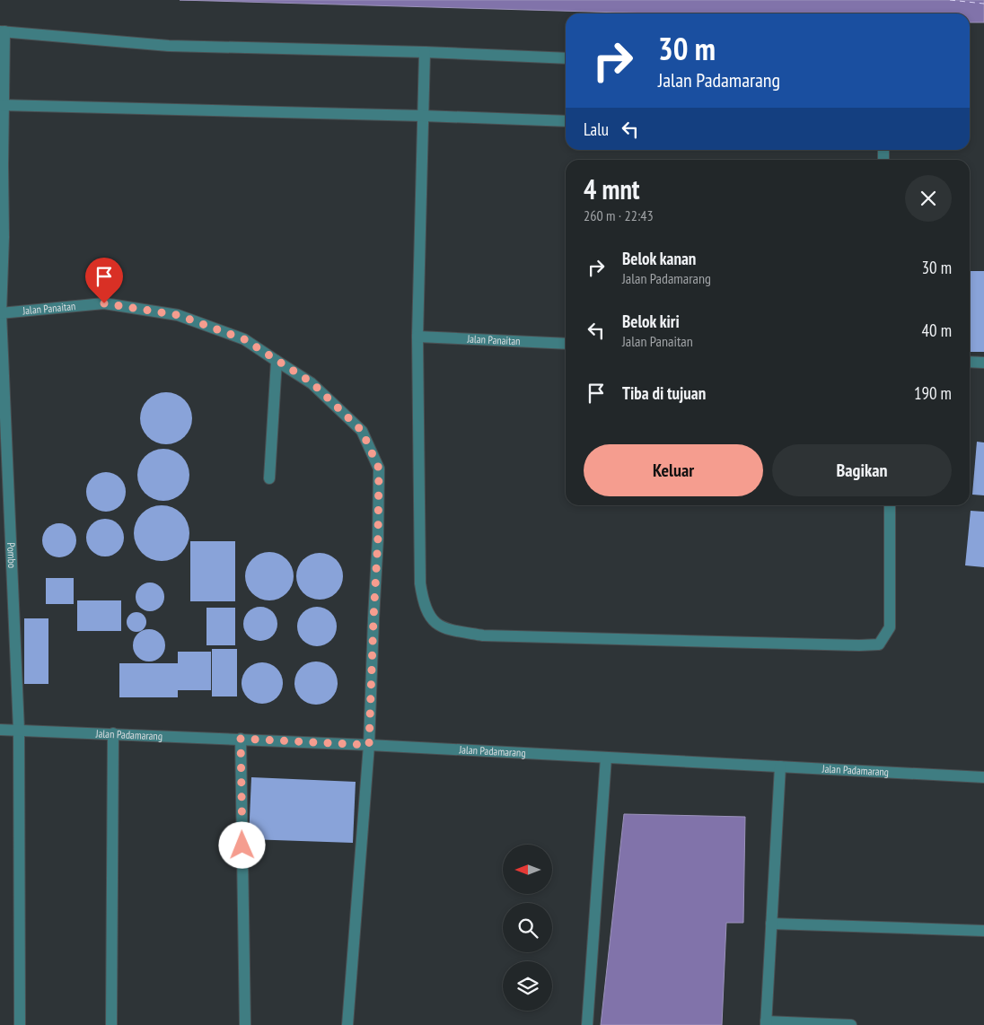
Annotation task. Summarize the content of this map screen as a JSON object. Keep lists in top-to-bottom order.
{
  "streets": {
    "lane": ["Jalan Panaitan", "Pombo", "Jalan Padamarang"]
  },
  "crossings": [
    ["Jalan Panaitan", "Pombo"],
    ["Jalan Panaitan", "Jalan Padamarang"],
    ["Pombo", "Jalan Padamarang"]
  ],
  "north": "left",
  "page": {
    "turn": ["30 m", "Jalan Padamarang"],
    "then": "Lalu",
    "heading": ["4 mnt", "260 m · 22:43"],
    "list": [
      {
        "name": "Belok kanan",
        "note": "Jalan Padamarang",
        "value": "30 m"
      },
      {
        "name": "Belok kiri",
        "note": "Jalan Panaitan",
        "value": "40 m"
      },
      {
        "name": "Tiba di tujuan",
        "value": "190 m"
      }
    ],
    "buttons": ["Keluar", "Bagikan"]
  }
}
